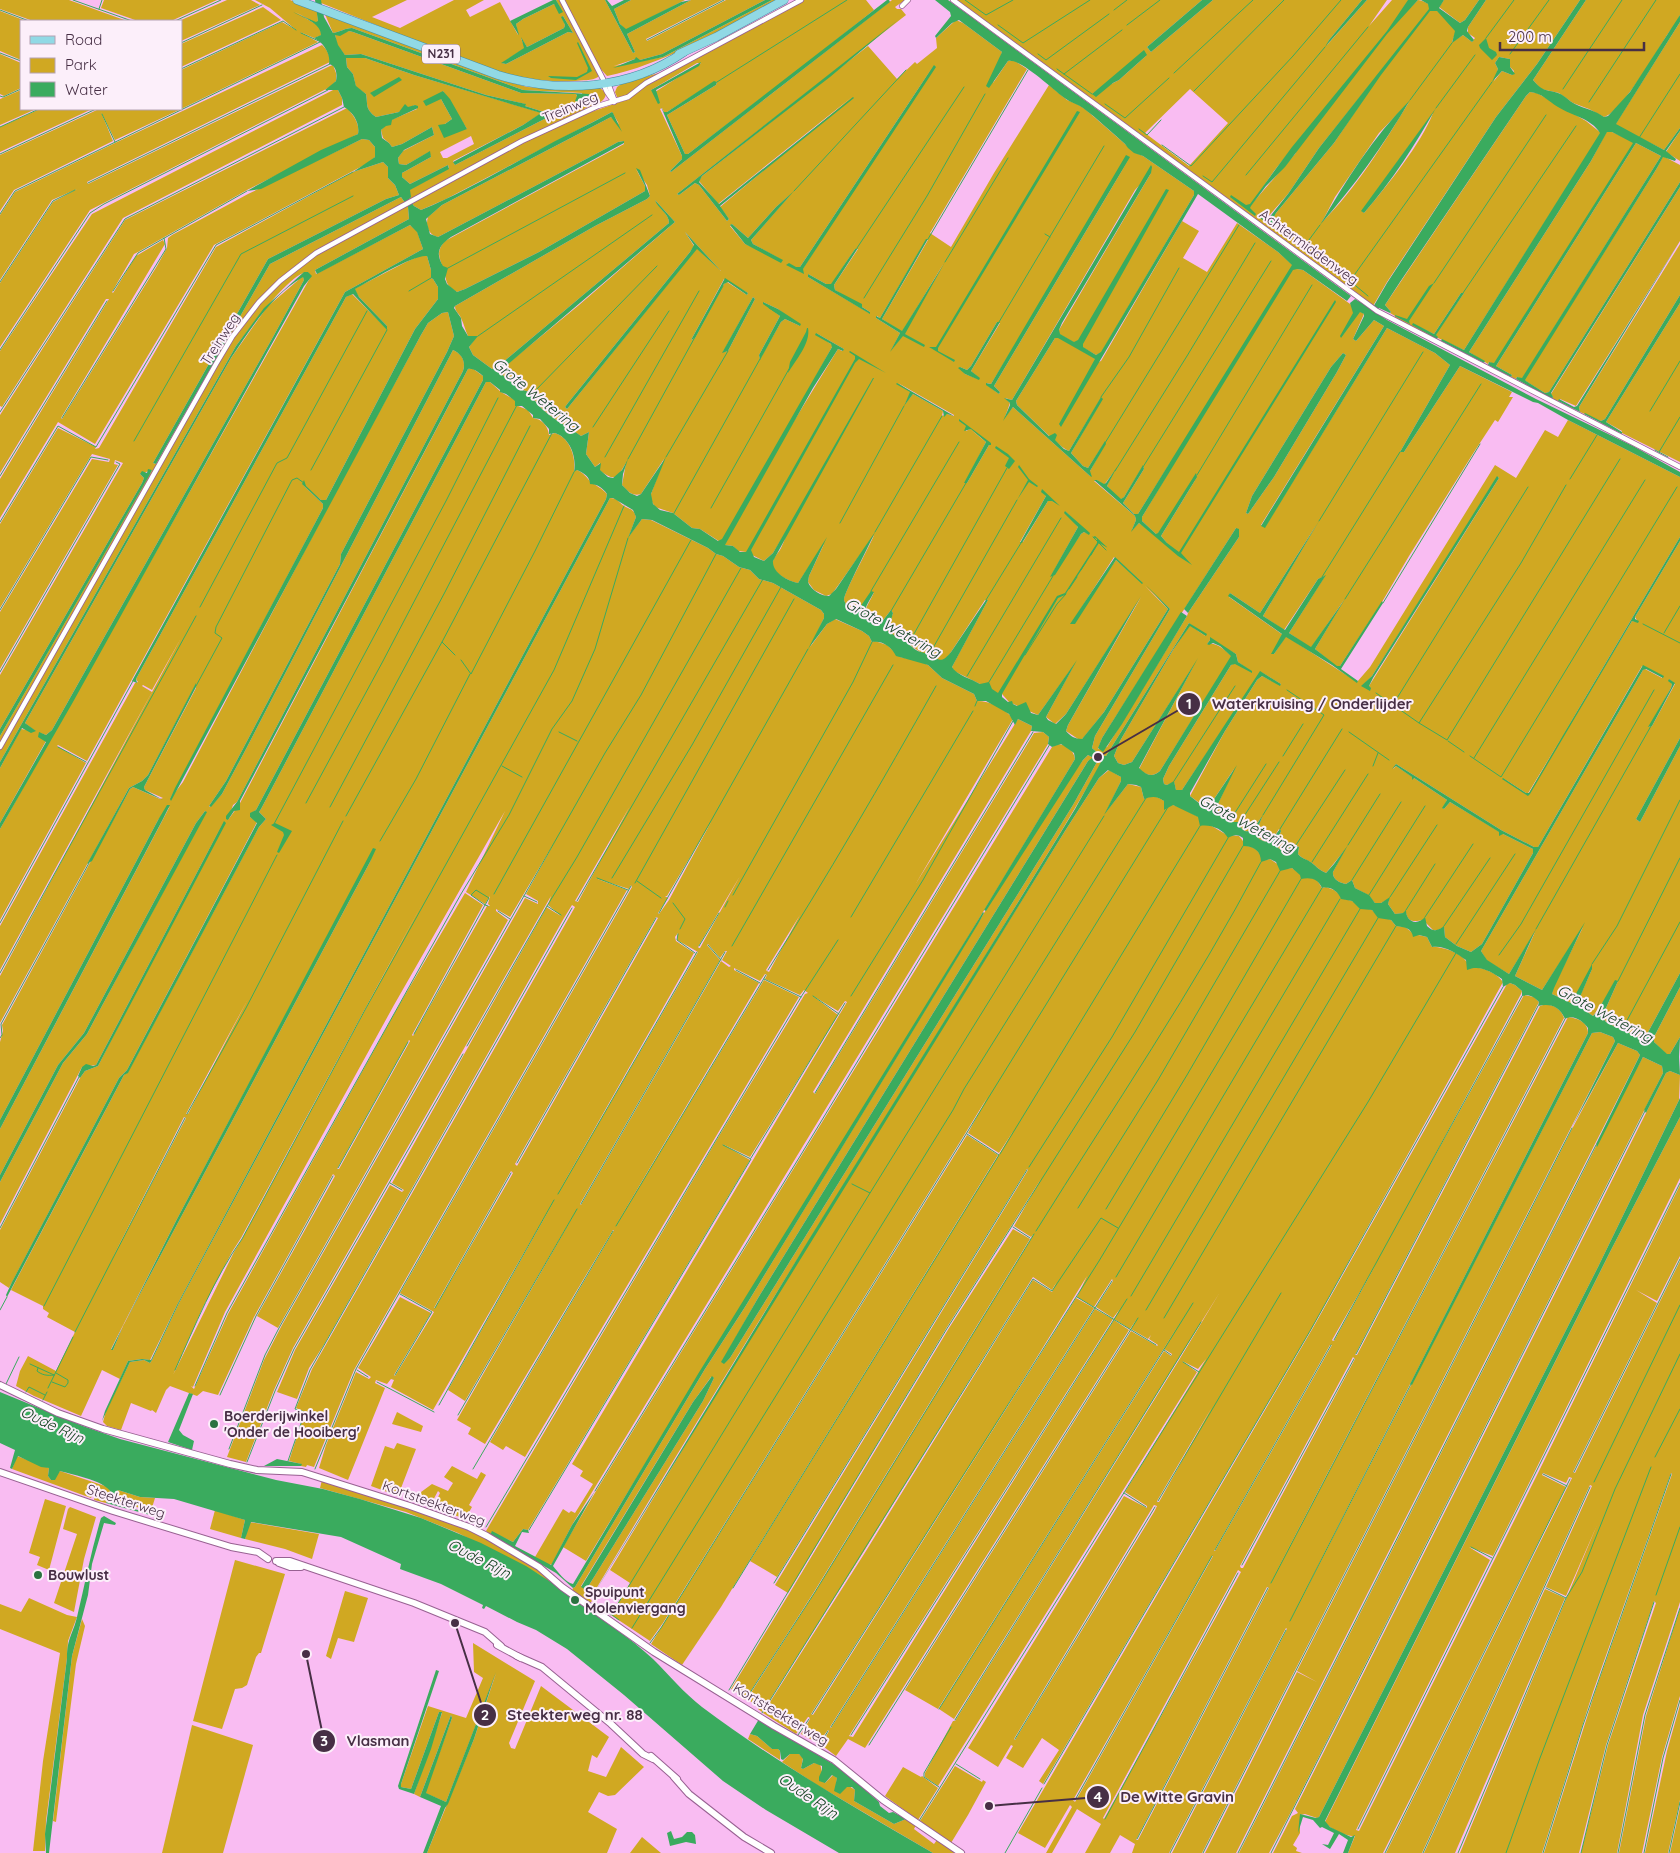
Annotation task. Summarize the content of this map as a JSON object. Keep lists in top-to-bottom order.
{
  "streets": {
    "main road": ["N231"],
    "street": [
      "Treinweg",
      "Achtermiddenweg",
      "Steekterweg",
      "Kortsteekterweg"
    ]
  },
  "crossings": [
    ["N231", "Treinweg"]
  ],
  "water": ["Grote Wetering", "Oude Rijn"],
  "places": [
    "Waterkruising / Onderlijder",
    "Boerderijwinkel 'Onder de Hooiberg'",
    "Bouwlust",
    "Spuipunt Molenviergang",
    "Steekterweg nr. 88",
    "Vlasman",
    "De Witte Gravin"
  ],
  "legend": ["Road", "Park", "Water"],
  "scale_bar": "200 m"
}
